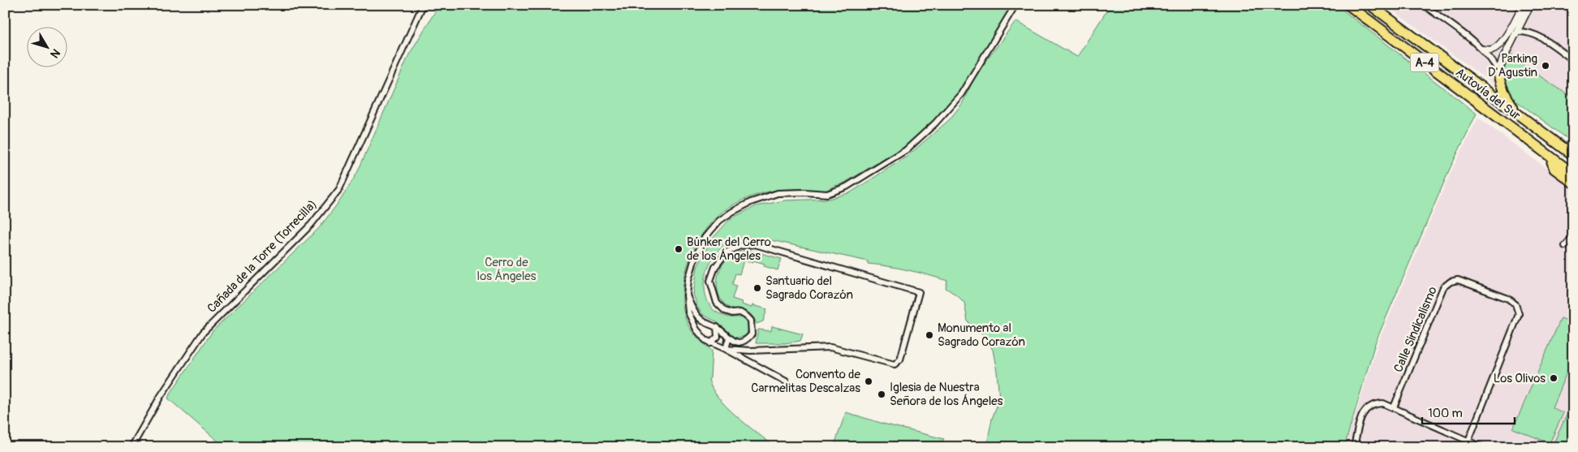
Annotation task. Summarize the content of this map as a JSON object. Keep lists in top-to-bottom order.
{
  "streets": {
    "highway": ["A-4", "Autovía del Sur"],
    "street": ["Cañada de la Torre (Torrecilla)", "Calle Sindicalismo"]
  },
  "parks": ["Cerro de los Ángeles"],
  "places": [
    "Parking D'Agustin",
    "Búnker del Cerro de los Ángeles",
    "Santuario del Sagrado Corazón",
    "Monumento al Sagrado Corazón",
    "Los Olivos",
    "Convento de Carmelitas Descalzas",
    "Iglesia de Nuestra Señora de los Ángeles"
  ],
  "scale_bar": "100 m",
  "north": "bottom right"
}
